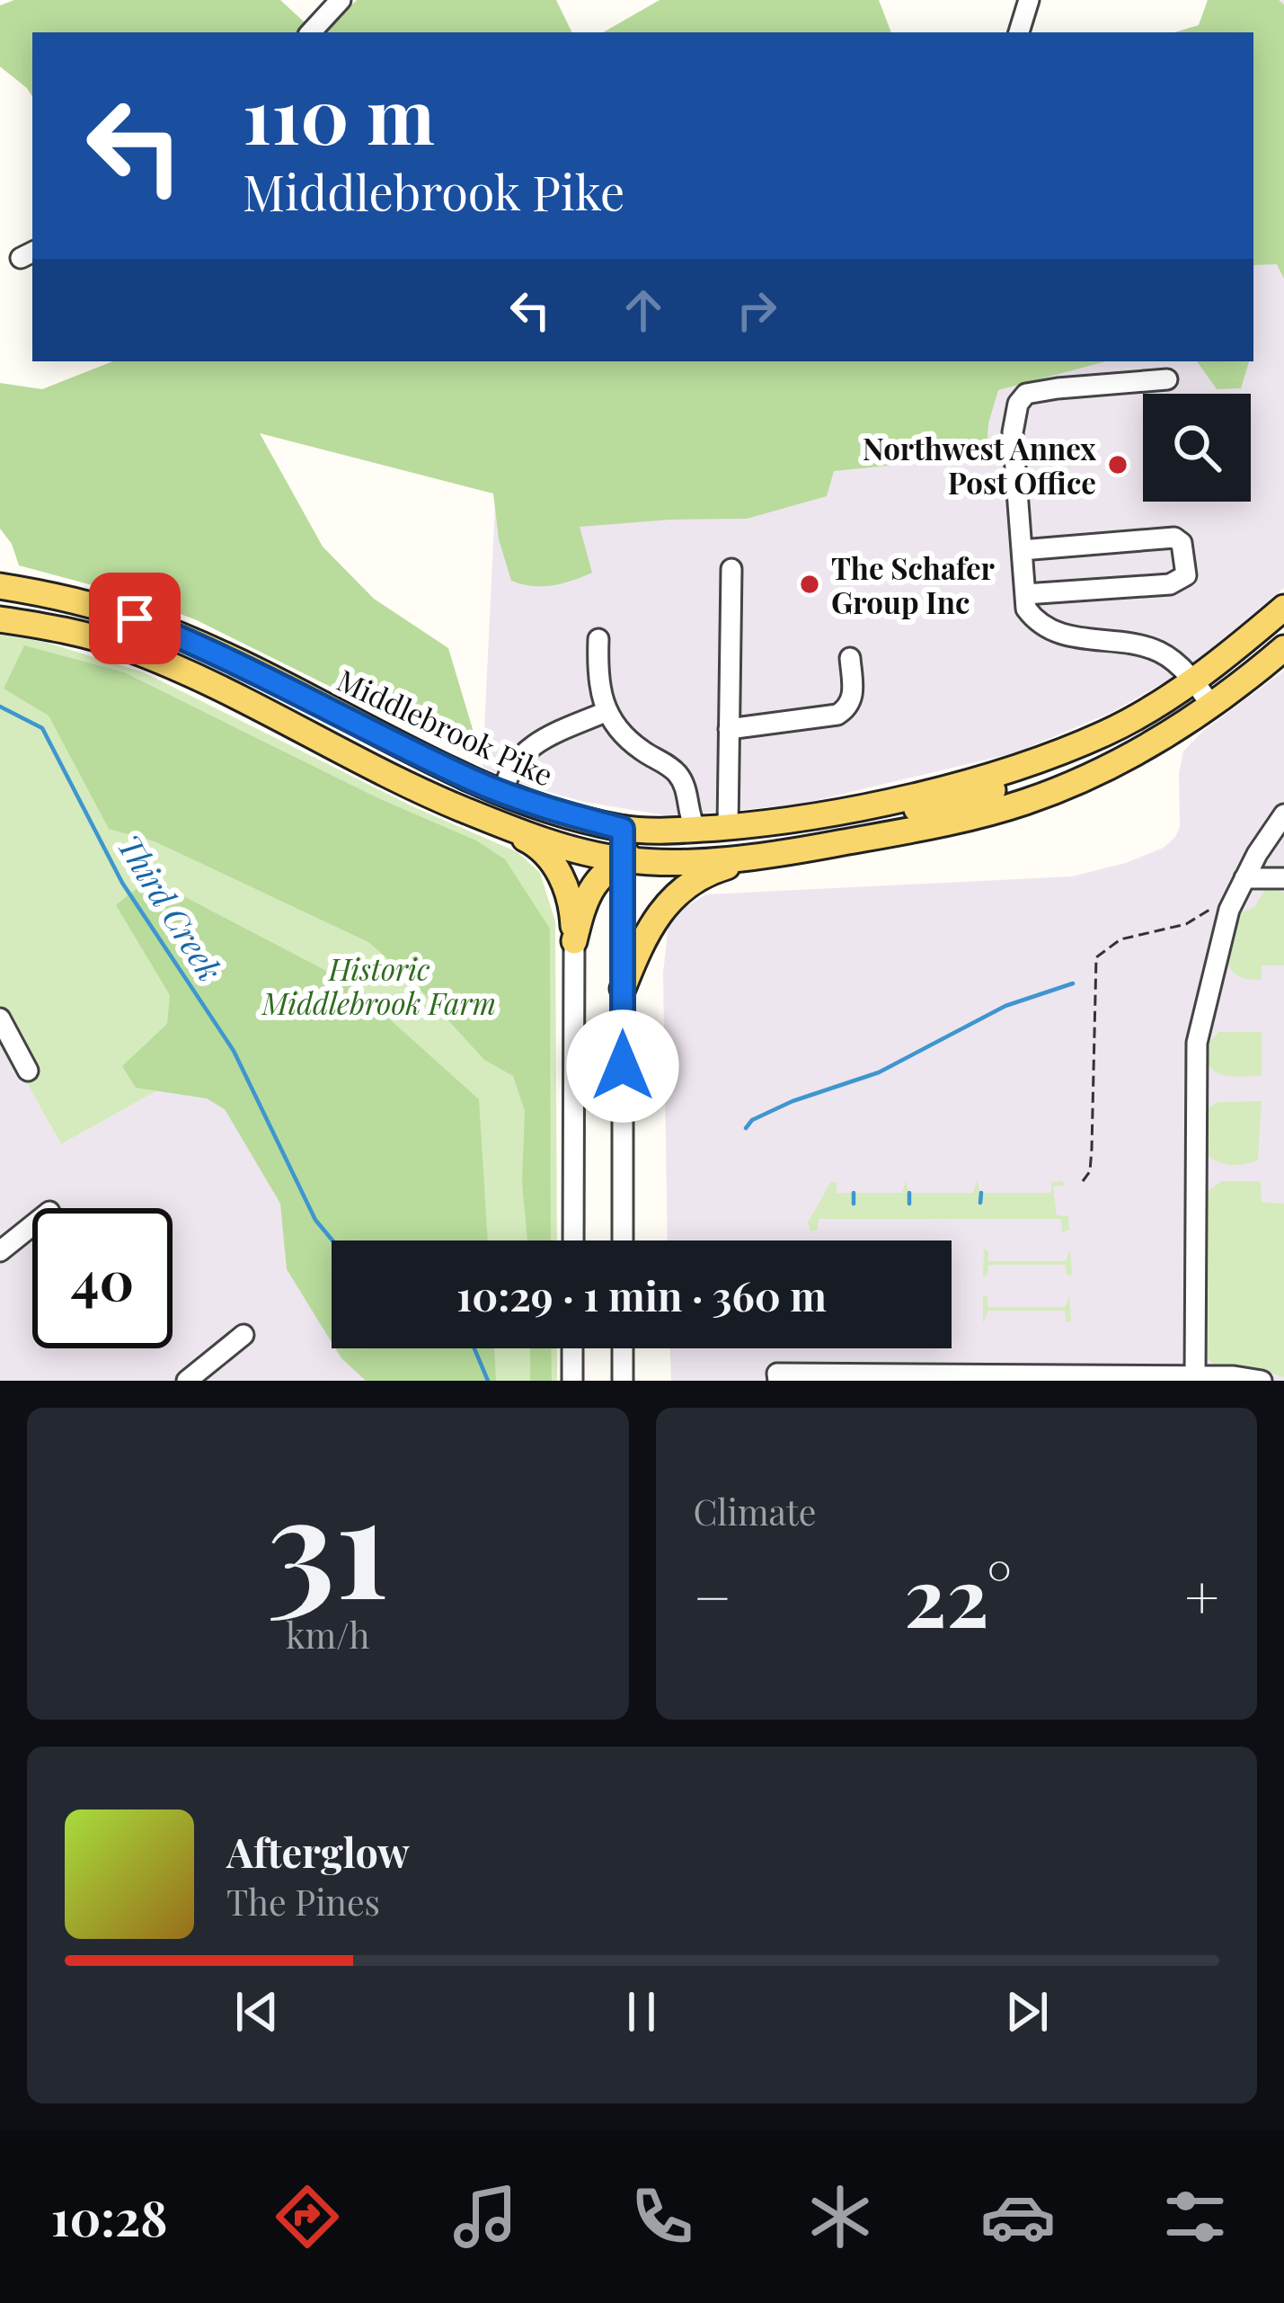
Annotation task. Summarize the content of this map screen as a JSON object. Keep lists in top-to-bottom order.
{
  "streets": {
    "main road": ["Middlebrook Pike"]
  },
  "water": ["Third Creek"],
  "parks": ["Historic Middlebrook Farm"],
  "places": ["Northwest Annex Post Office", "The Schafer Group Inc"],
  "page": {
    "turn": ["110 m", "Middlebrook Pike"],
    "limit": "40",
    "trip": "10:29 · 1 min · 360 m",
    "tile": [
      ["31", "km/h"],
      "Climate"
    ],
    "heat": ["−", "22°", "+"],
    "song": ["Afterglow", "The Pines"],
    "tabs": "10:28"
  }
}
